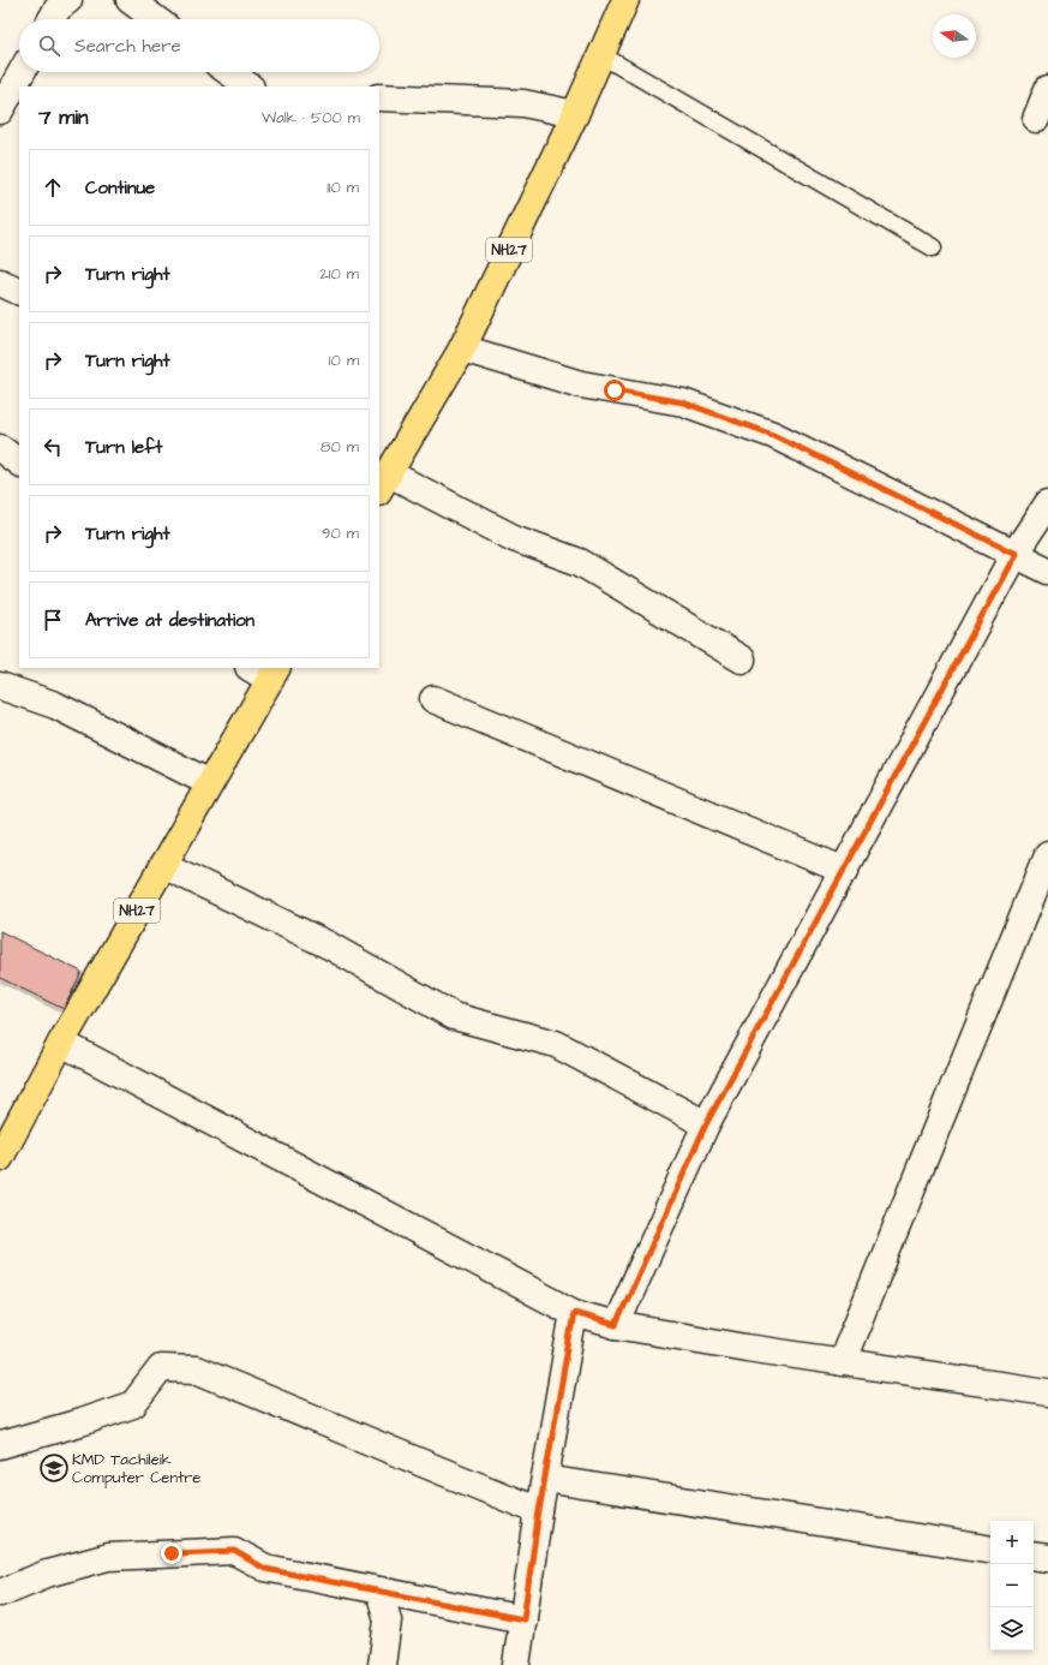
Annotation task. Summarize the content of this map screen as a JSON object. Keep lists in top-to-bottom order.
{
  "streets": {
    "main road": ["NH27"]
  },
  "places": {
    "school or university": ["KMD Tachileik Computer Centre"]
  },
  "north": "left",
  "page": {
    "search": "Search here",
    "heading": ["7 min", "Walk · 500 m"],
    "list": [
      ["Continue", "110 m"],
      ["Turn right", "210 m"],
      ["Turn right", "10 m"],
      ["Turn left", "80 m"],
      ["Turn right", "90 m"],
      "Arrive at destination"
    ],
    "map_buttons": ["+", "−"]
  }
}
